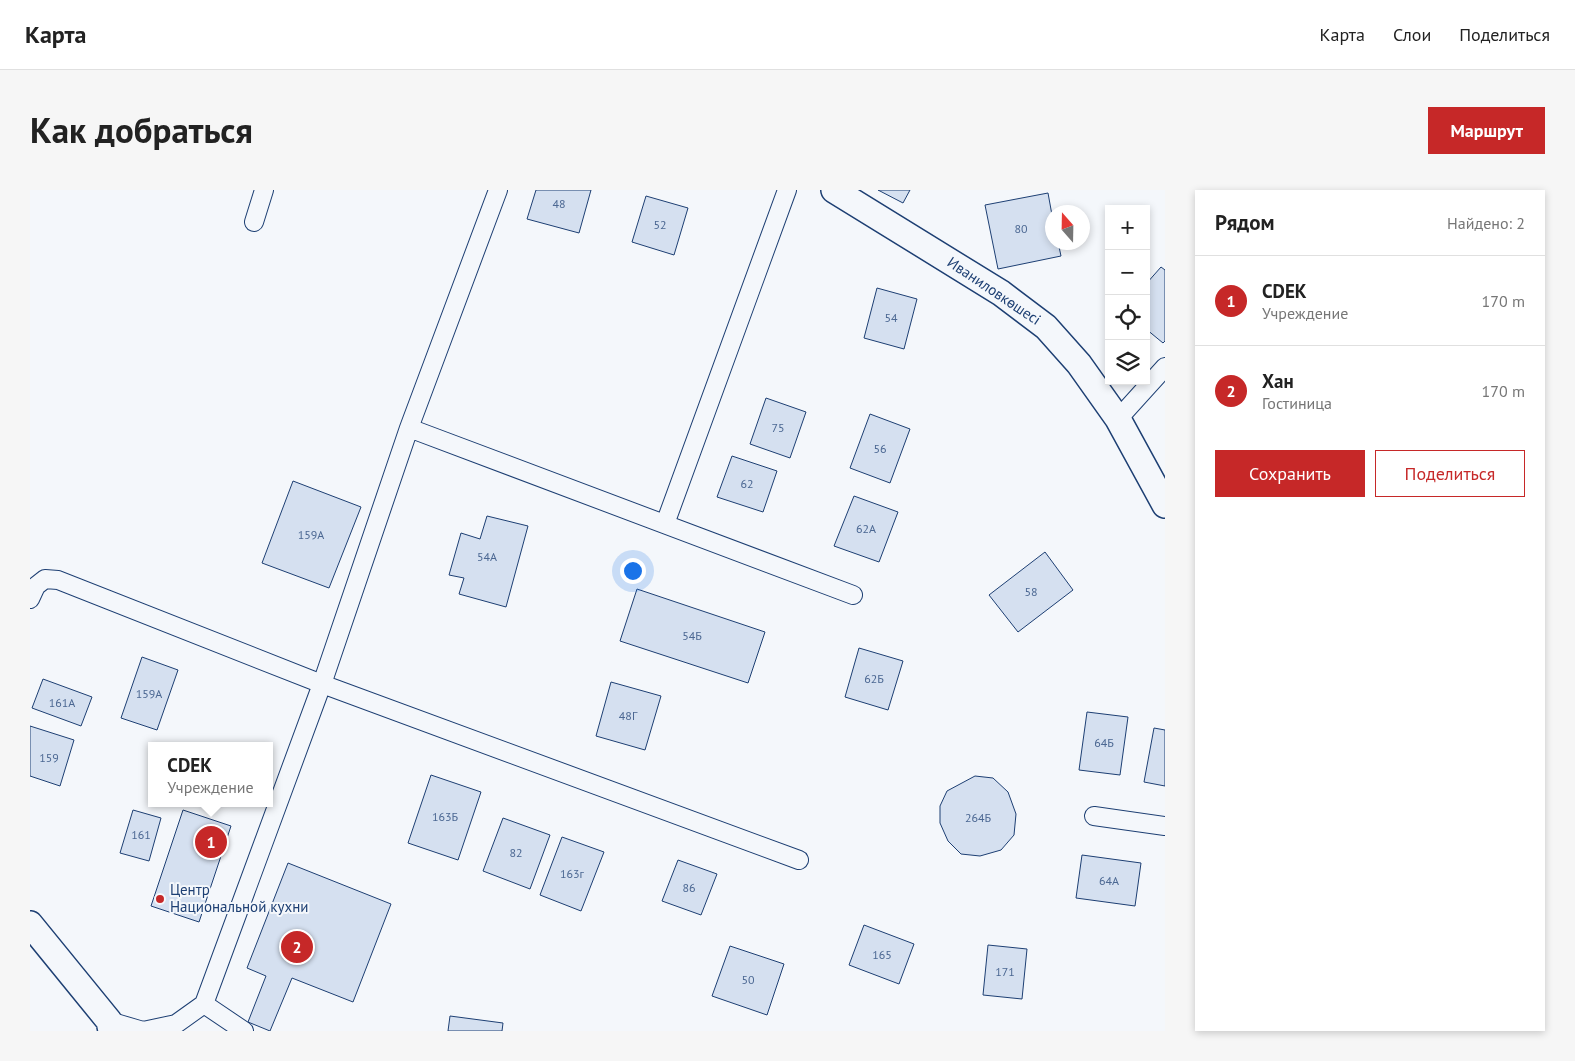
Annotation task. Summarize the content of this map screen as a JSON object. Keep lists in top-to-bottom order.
{
  "streets": {
    "street": ["Иваниловкөшесі"]
  },
  "places": ["Центр Национальной кухни"],
  "house_numbers": [
    "48",
    "52",
    "80",
    "54",
    "75",
    "56",
    "62",
    "62А",
    "159А",
    "54А",
    "58",
    "54Б",
    "62Б",
    "159А",
    "161А",
    "48Г",
    "64Б",
    "159",
    "163Б",
    "264Б",
    "161",
    "82",
    "163г",
    "64А",
    "86",
    "165",
    "171",
    "50"
  ],
  "north": "top",
  "page": {
    "header": "Карта",
    "nav": ["Карта", "Слои", "Поделиться"],
    "title": "Как добраться",
    "buttons": [
      "Маршрут",
      ["Сохранить", "Поделиться"]
    ],
    "heading": ["Рядом", "Найдено: 2"],
    "map_buttons": ["+", "−"],
    "list": [
      {
        "mark": "1",
        "name": "CDEK",
        "note": "Учреждение",
        "value": "170 m"
      },
      {
        "mark": "2",
        "name": "Хан",
        "note": "Гостиница",
        "value": "170 m"
      }
    ],
    "popup": ["CDEK", "Учреждение"],
    "pins": ["1", "2"]
  }
}
